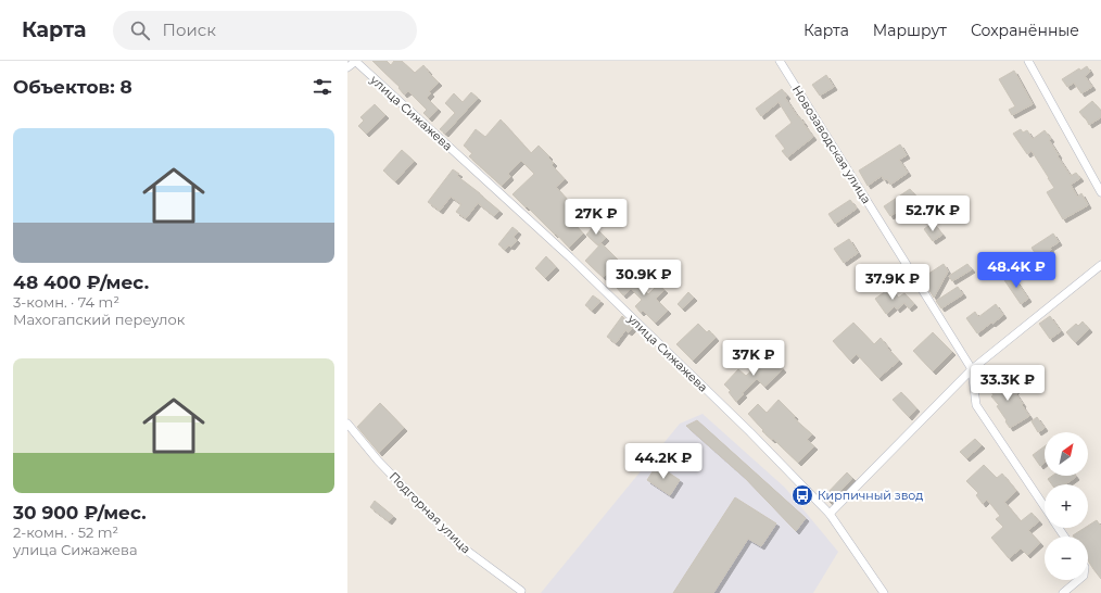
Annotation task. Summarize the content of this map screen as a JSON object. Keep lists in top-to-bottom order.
{
  "streets": {
    "street": ["улица Сижажева", "Новозаводская улица", "Подгорная улица"]
  },
  "places": {
    "bus stop": ["Кирпичный звод"]
  },
  "north": "top right",
  "page": {
    "header": "Карта",
    "search": "Поиск",
    "nav": ["Карта", "Маршрут", "Сохранённые"],
    "heading": "Объектов: 8",
    "list": [
      {
        "name": "48 400 ₽/мес.",
        "note": "3-комн. · 74 m² · Махогапский переулок"
      },
      {
        "name": "30 900 ₽/мес.",
        "note": "2-комн. · 52 m² · улица Сижажева"
      }
    ],
    "price": [
      "52.7K ₽",
      "27K ₽",
      "48.4K ₽",
      "30.9K ₽",
      "37.9K ₽",
      "37K ₽",
      "33.3K ₽",
      "44.2K ₽"
    ],
    "map_buttons": ["+", "−"]
  }
}
